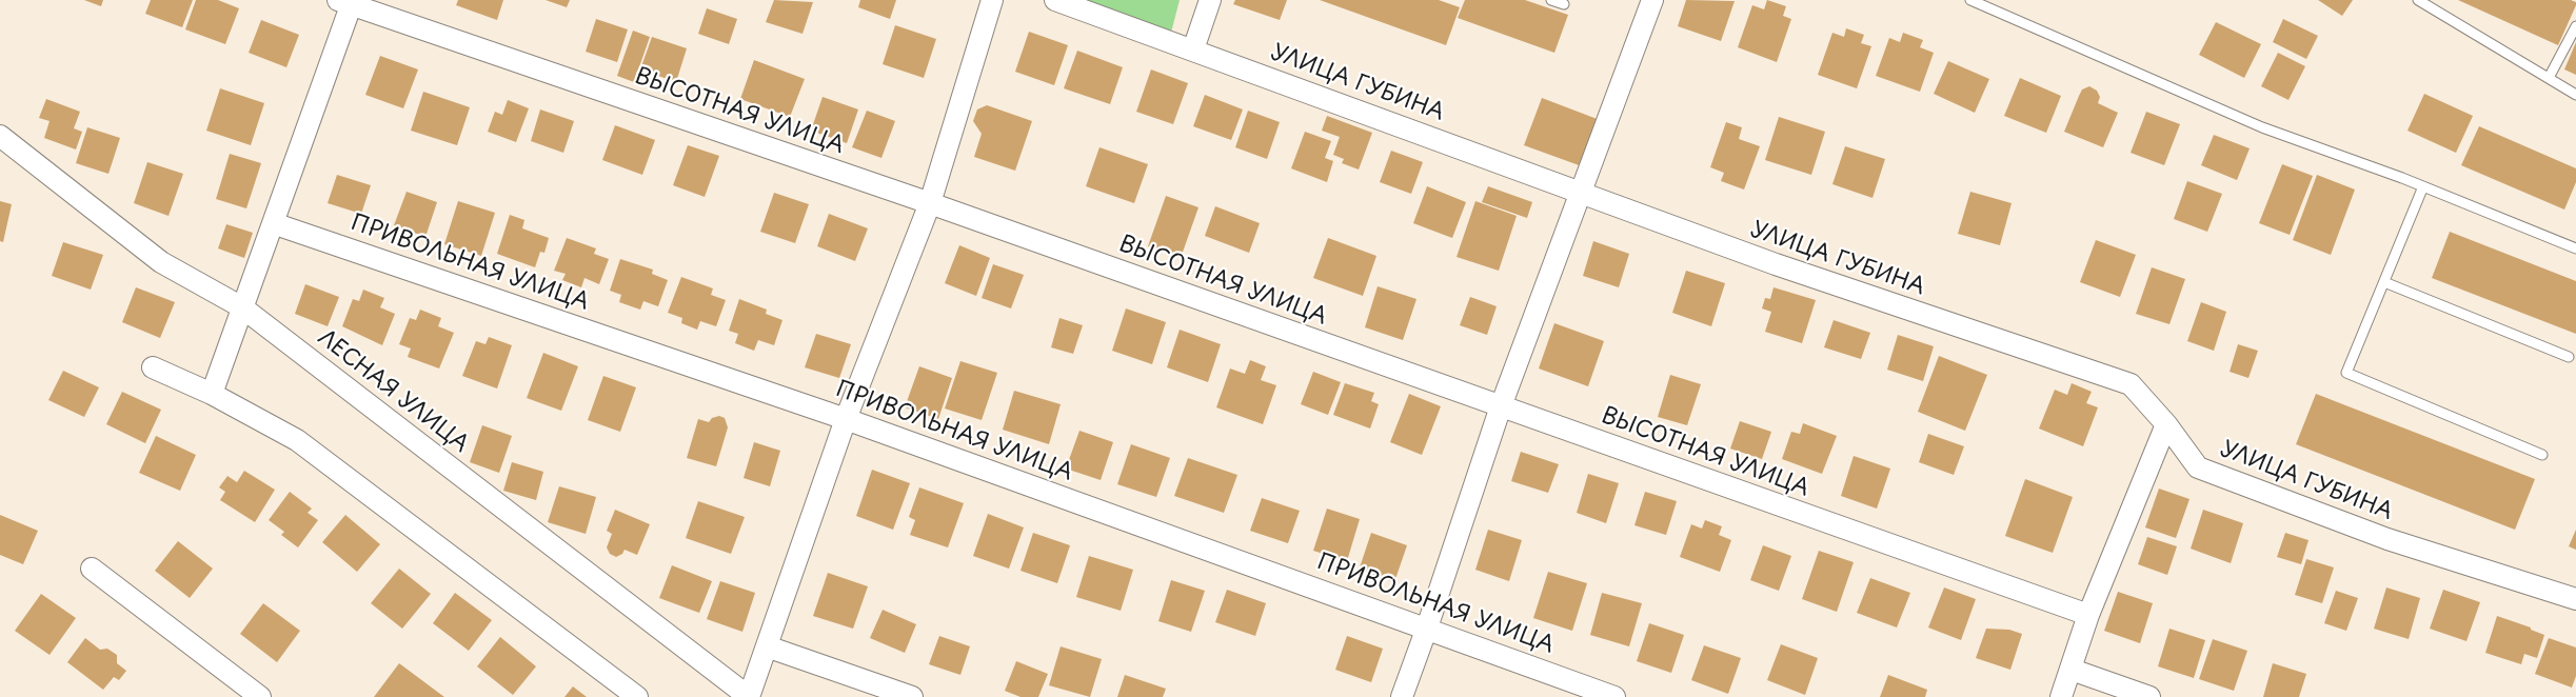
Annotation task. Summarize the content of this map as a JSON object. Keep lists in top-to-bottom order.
{
  "streets": {
    "street": [
      "УЛИЦА ГУБИНА",
      "ВЫСОТНАЯ УЛИЦА",
      "ПРИВОЛЬНАЯ УЛИЦА",
      "ЛЕСНАЯ УЛИЦА"
    ]
  }
}
